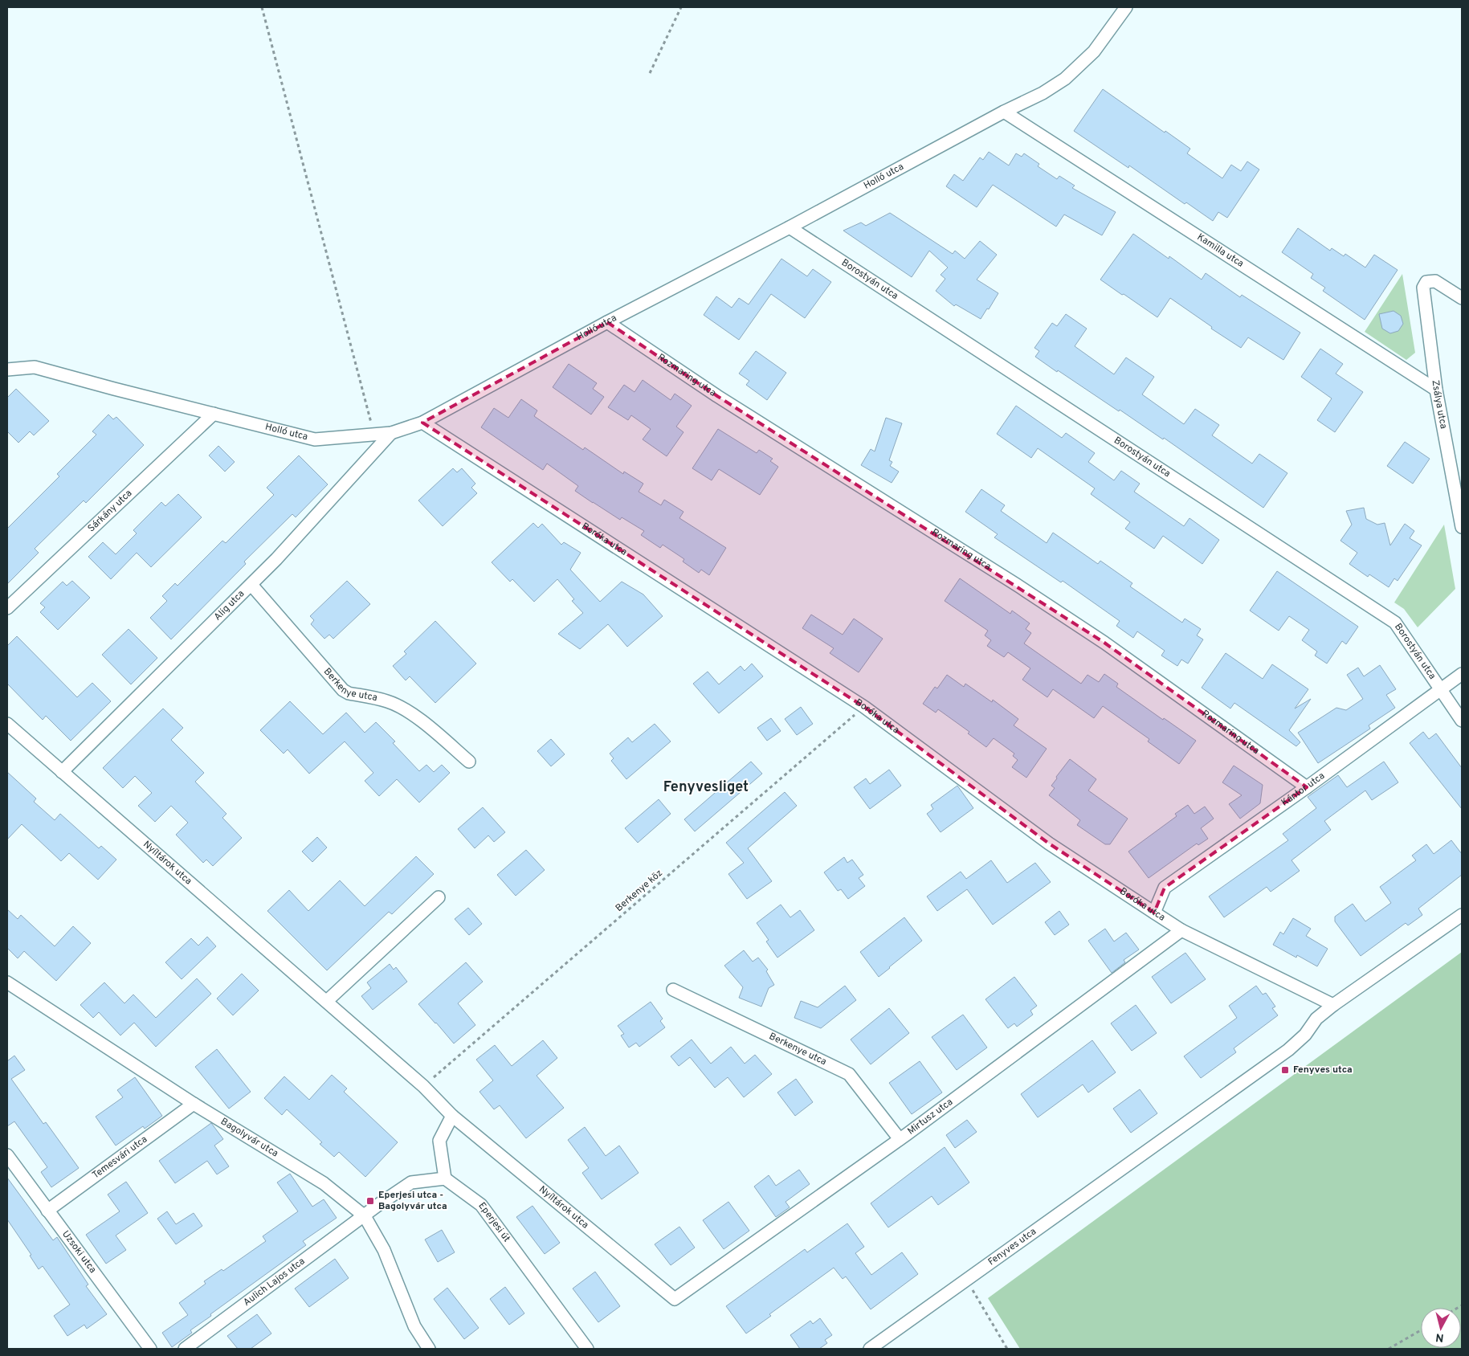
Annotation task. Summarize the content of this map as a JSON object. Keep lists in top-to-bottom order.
{
  "streets": {
    "street": [
      "Holló utca",
      "Kamilla utca",
      "Borostyán utca",
      "Rozmaring utca",
      "Zsálya utca",
      "Sárkány utca",
      "Boróka utca",
      "Alig utca",
      "Berkenye utca",
      "Kántor utca",
      "Nyíltárok utca",
      "Mirtusz utca",
      "Bagolyvár utca",
      "Temesvári utca",
      "Eperjesi út",
      "Fenyves utca",
      "Uzsoki utca",
      "Aulich Lajos utca"
    ],
    "path": ["Berkenye köz"]
  },
  "crossings": [
    ["Holló utca", "Kamilla utca"],
    ["Holló utca", "Borostyán utca"],
    ["Holló utca", "Rozmaring utca"],
    ["Holló utca", "Sárkány utca"],
    ["Holló utca", "Boróka utca"],
    ["Holló utca", "Alig utca"],
    ["Kamilla utca", "Zsálya utca"],
    ["Borostyán utca", "Kántor utca"],
    ["Rozmaring utca", "Kántor utca"],
    ["Boróka utca", "Kántor utca"],
    ["Boróka utca", "Berkenye köz"],
    ["Boróka utca", "Mirtusz utca"],
    ["Boróka utca", "Fenyves utca"],
    ["Alig utca", "Berkenye utca"],
    ["Alig utca", "Nyíltárok utca"],
    ["Berkenye utca", "Mirtusz utca"],
    ["Nyíltárok utca", "Berkenye köz"],
    ["Nyíltárok utca", "Mirtusz utca"],
    ["Bagolyvár utca", "Temesvári utca"],
    ["Bagolyvár utca", "Aulich Lajos utca"],
    ["Temesvári utca", "Uzsoki utca"]
  ],
  "districts": ["Fenyvesliget"],
  "places": {
    "transit": ["Fenyves utca", "Eperjesi utca - Bagolyvár utca"]
  },
  "north": "bottom"
}
